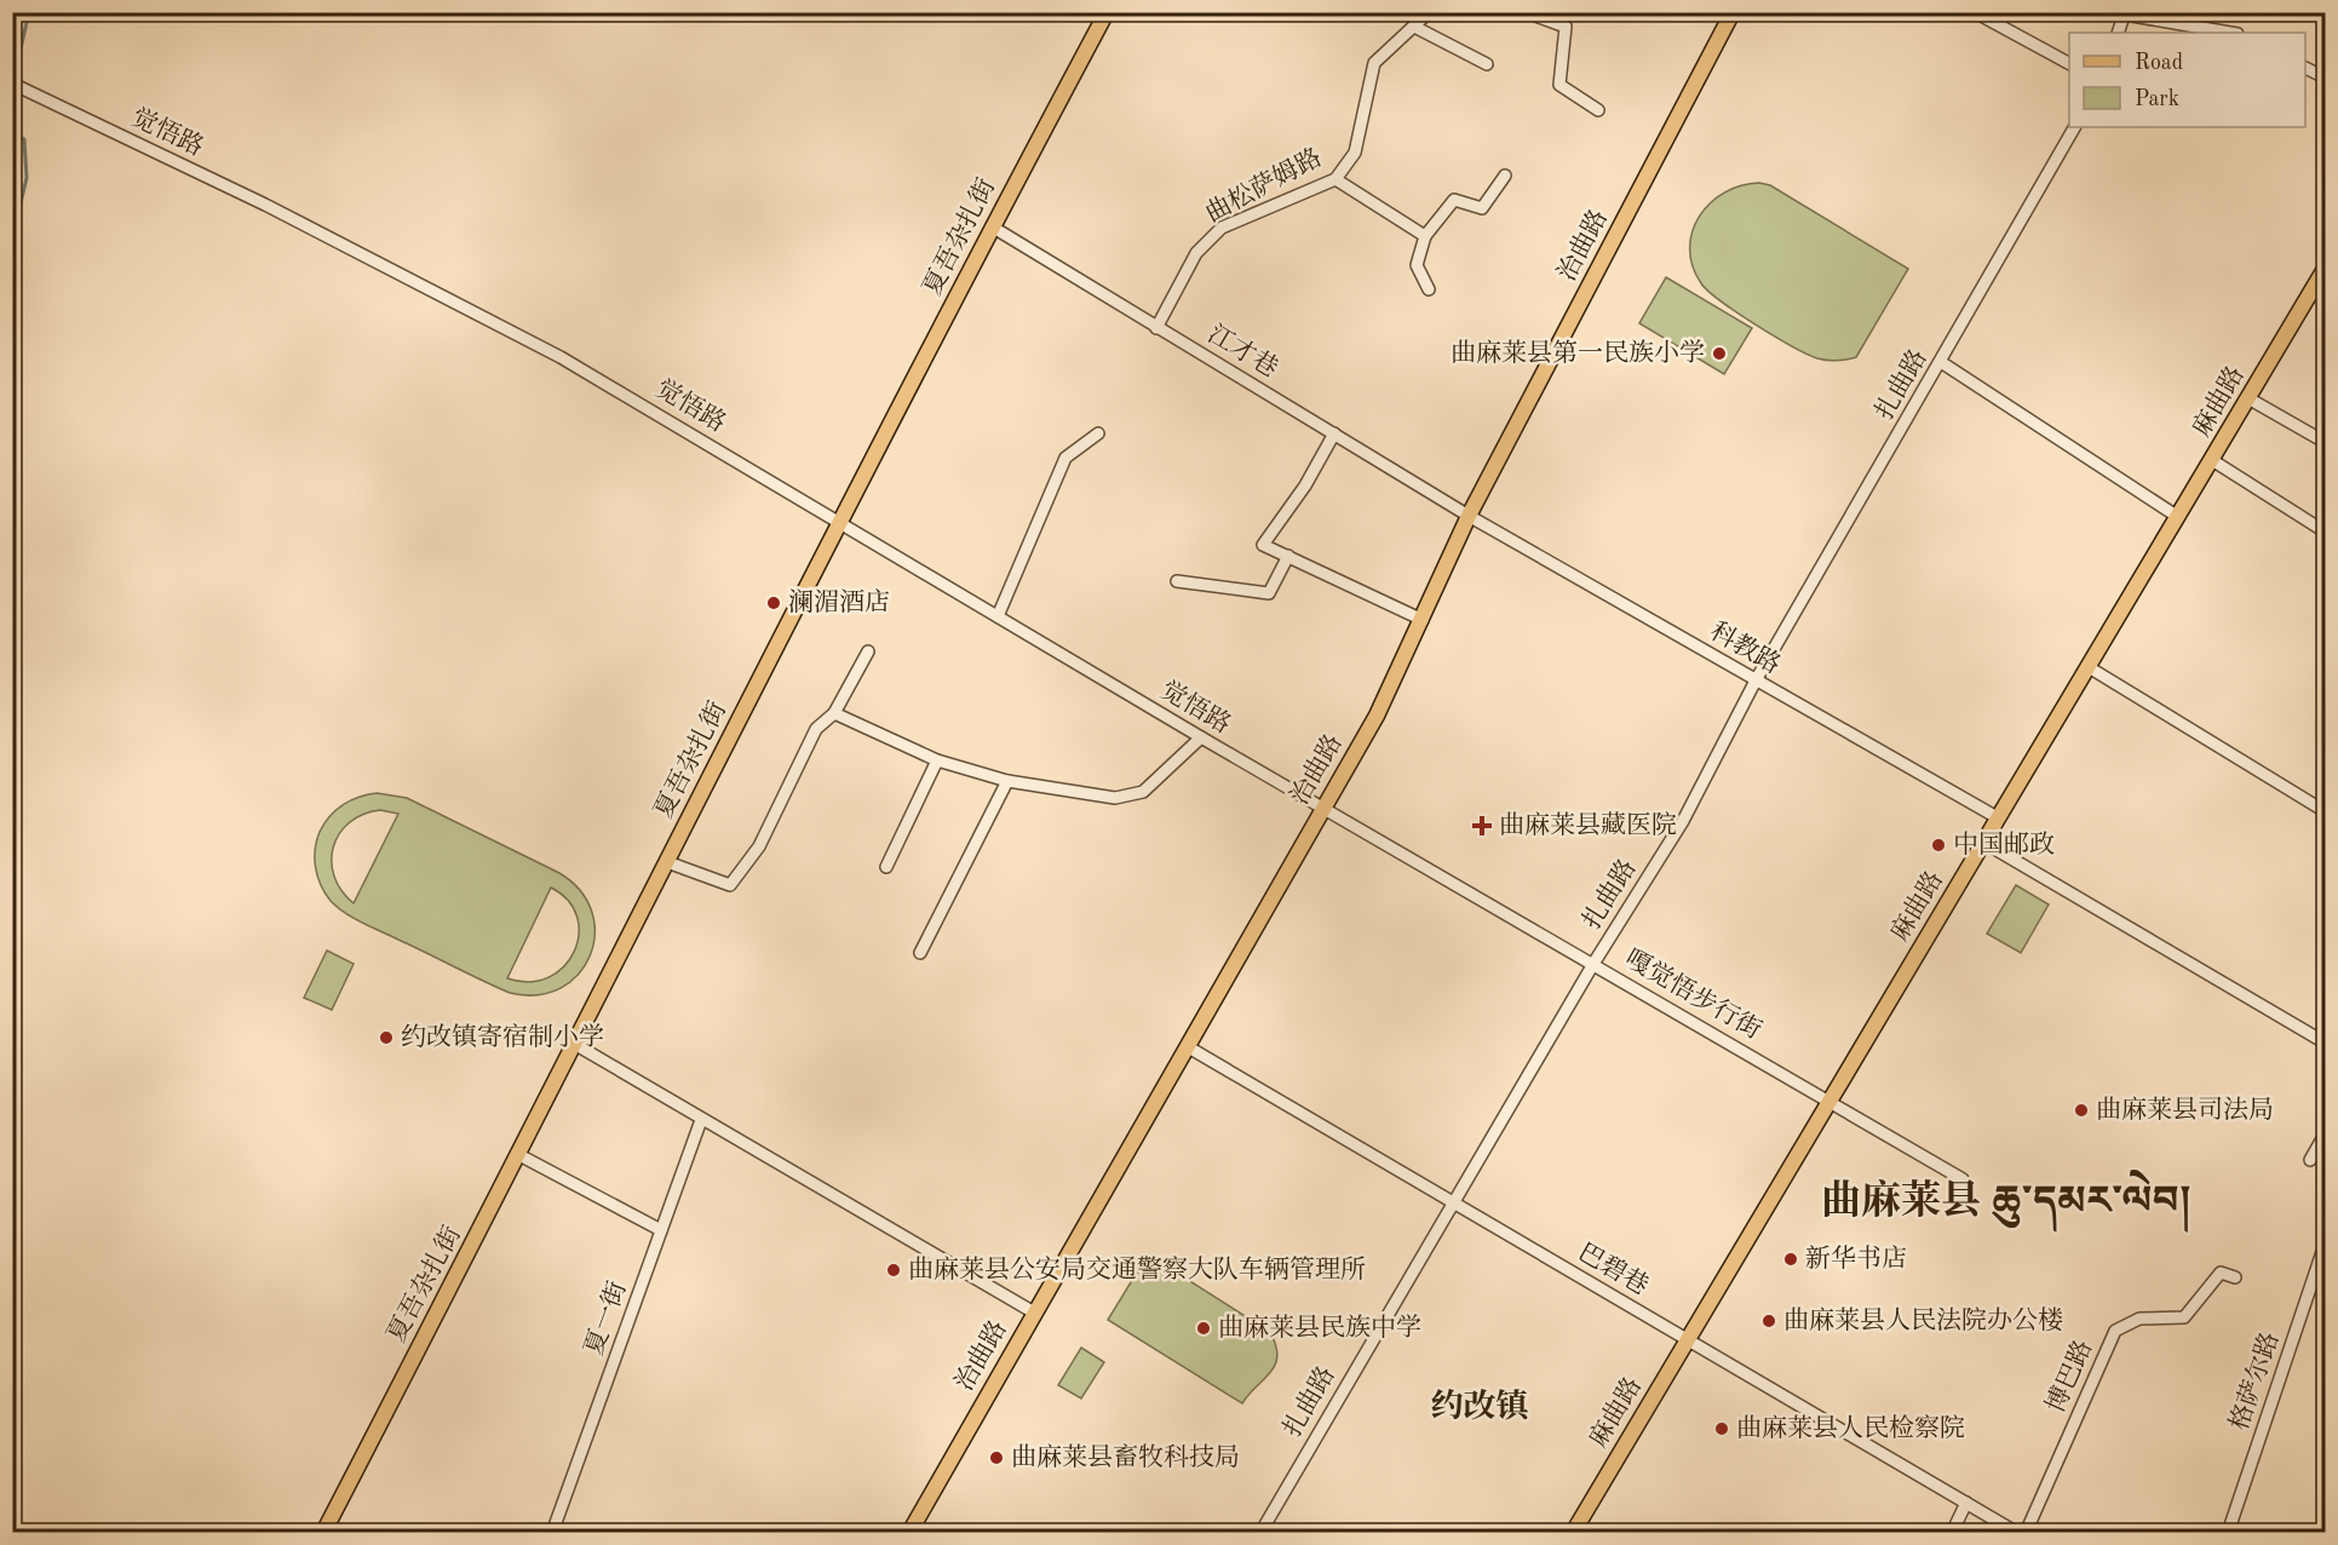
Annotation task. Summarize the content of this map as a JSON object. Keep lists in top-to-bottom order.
{
  "streets": {
    "main road": ["夏吾杂扎街", "治曲路", "麻曲路"],
    "street": [
      "觉悟路",
      "曲松萨姆路",
      "江才巷",
      "扎曲路",
      "科教路",
      "嘎觉悟步行街",
      "巴碧巷",
      "夏一街",
      "博巴路",
      "格萨尔路"
    ]
  },
  "crossings": [
    ["觉悟路", "夏吾杂扎街"],
    ["觉悟路", "治曲路"],
    ["觉悟路", "嘎觉悟步行街"],
    ["曲松萨姆路", "江才巷"],
    ["夏吾杂扎街", "江才巷"],
    ["治曲路", "江才巷"],
    ["治曲路", "科教路"],
    ["治曲路", "嘎觉悟步行街"],
    ["治曲路", "巴碧巷"],
    ["江才巷", "科教路"],
    ["扎曲路", "科教路"],
    ["扎曲路", "嘎觉悟步行街"],
    ["扎曲路", "巴碧巷"],
    ["麻曲路", "科教路"],
    ["麻曲路", "嘎觉悟步行街"],
    ["麻曲路", "巴碧巷"]
  ],
  "districts": ["曲麻莱县 ཆུ་དམར་ལེབ།", "约改镇"],
  "places": {
    "other": [
      "曲麻莱县第一民族小学",
      "澜湄酒店",
      "中国邮政",
      "约改镇寄宿制小学",
      "曲麻莱县司法局",
      "新华书店",
      "曲麻莱县公安局交通警察大队车辆管理所",
      "曲麻莱县人民法院办公楼",
      "曲麻莱县民族中学",
      "曲麻莱县人民检察院",
      "曲麻莱县畜牧科技局"
    ],
    "health": ["曲麻莱县藏医院"]
  },
  "legend": ["Road", "Park"]
}
